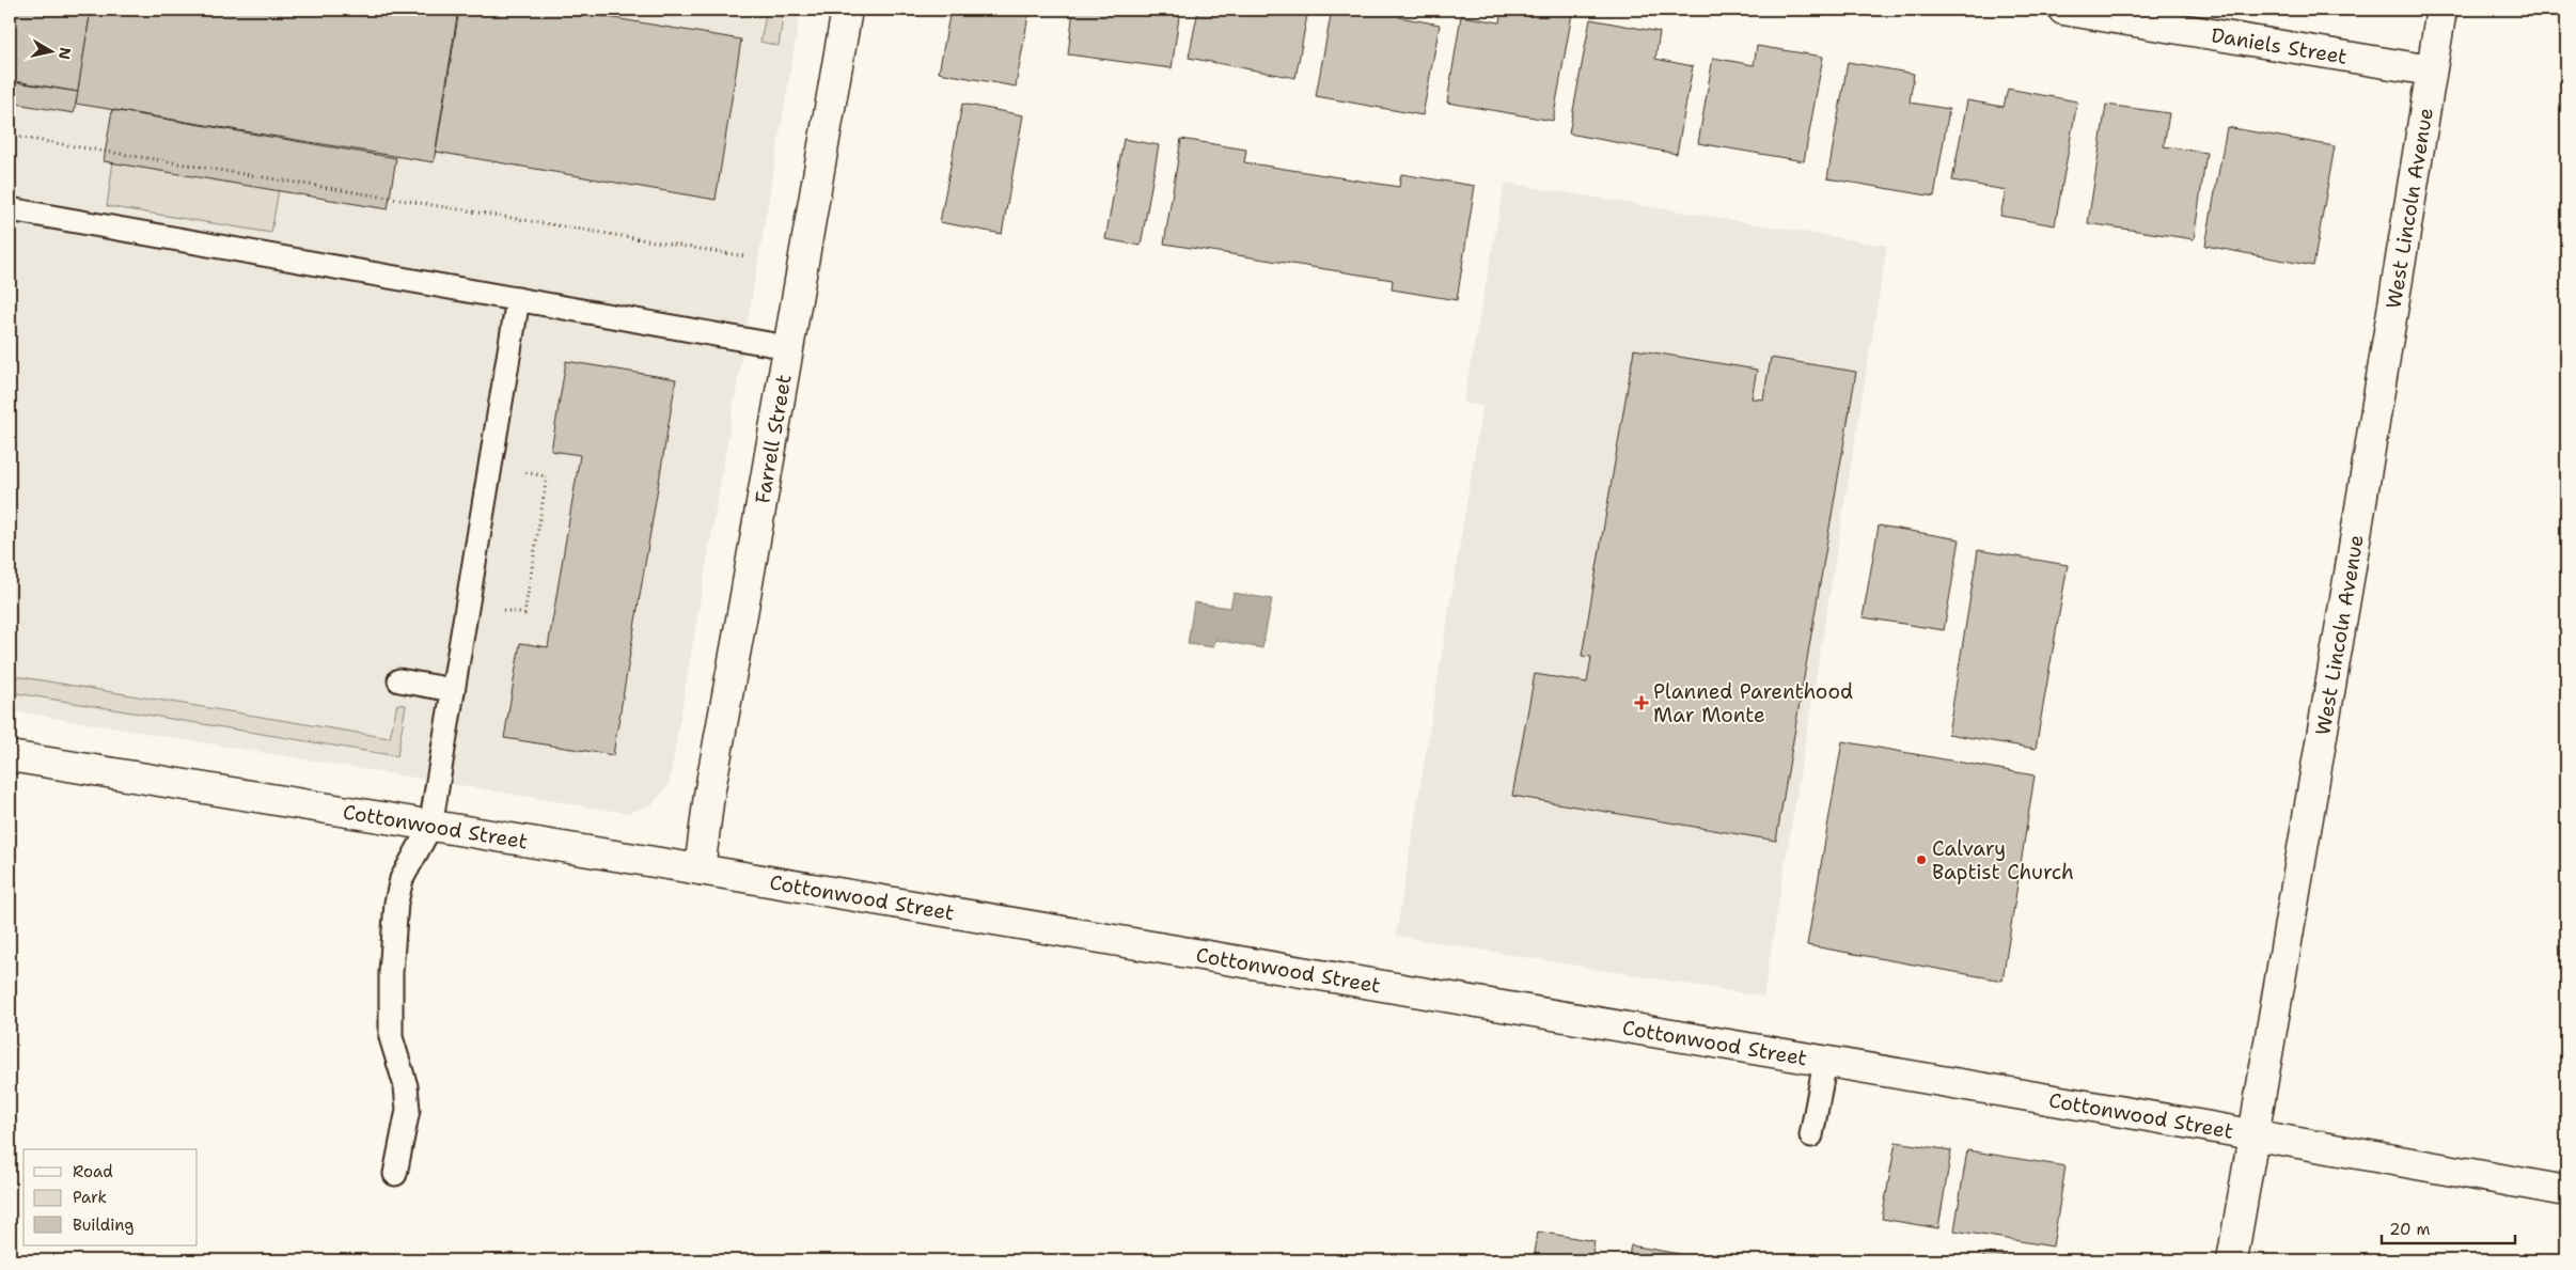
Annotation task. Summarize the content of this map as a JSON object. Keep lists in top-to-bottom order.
{
  "streets": {
    "street": [
      "Daniels Street",
      "West Lincoln Avenue",
      "Farrell Street",
      "Cottonwood Street"
    ]
  },
  "crossings": [
    ["Daniels Street", "West Lincoln Avenue"],
    ["West Lincoln Avenue", "Cottonwood Street"],
    ["Farrell Street", "Cottonwood Street"]
  ],
  "places": {
    "health": ["Planned Parenthood Mar Monte"],
    "other": ["Calvary Baptist Church"]
  },
  "legend": ["Road", "Park", "Building"],
  "scale_bar": "20 m",
  "north": "right"
}
